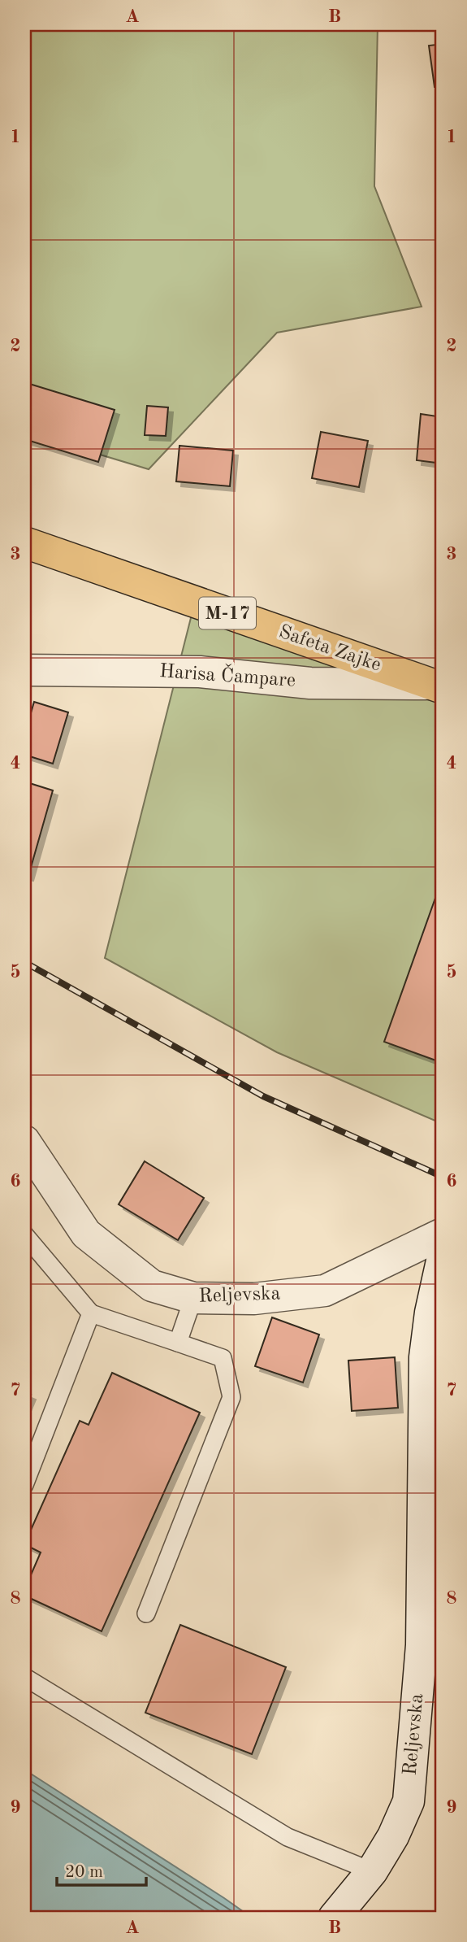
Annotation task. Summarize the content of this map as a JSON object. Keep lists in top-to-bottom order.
{
  "streets": {
    "main road": ["M-17", "Safeta Zajke"],
    "street": ["Harisa Čampare", "Reljevska"]
  },
  "crossings": [
    ["Safeta Zajke", "Harisa Čampare"]
  ],
  "scale_bar": "20 m",
  "grid": {
    "columns": ["A", "B"],
    "rows": [
      "1",
      "2",
      "3",
      "4",
      "5",
      "6",
      "7",
      "8",
      "9"
    ]
  }
}
